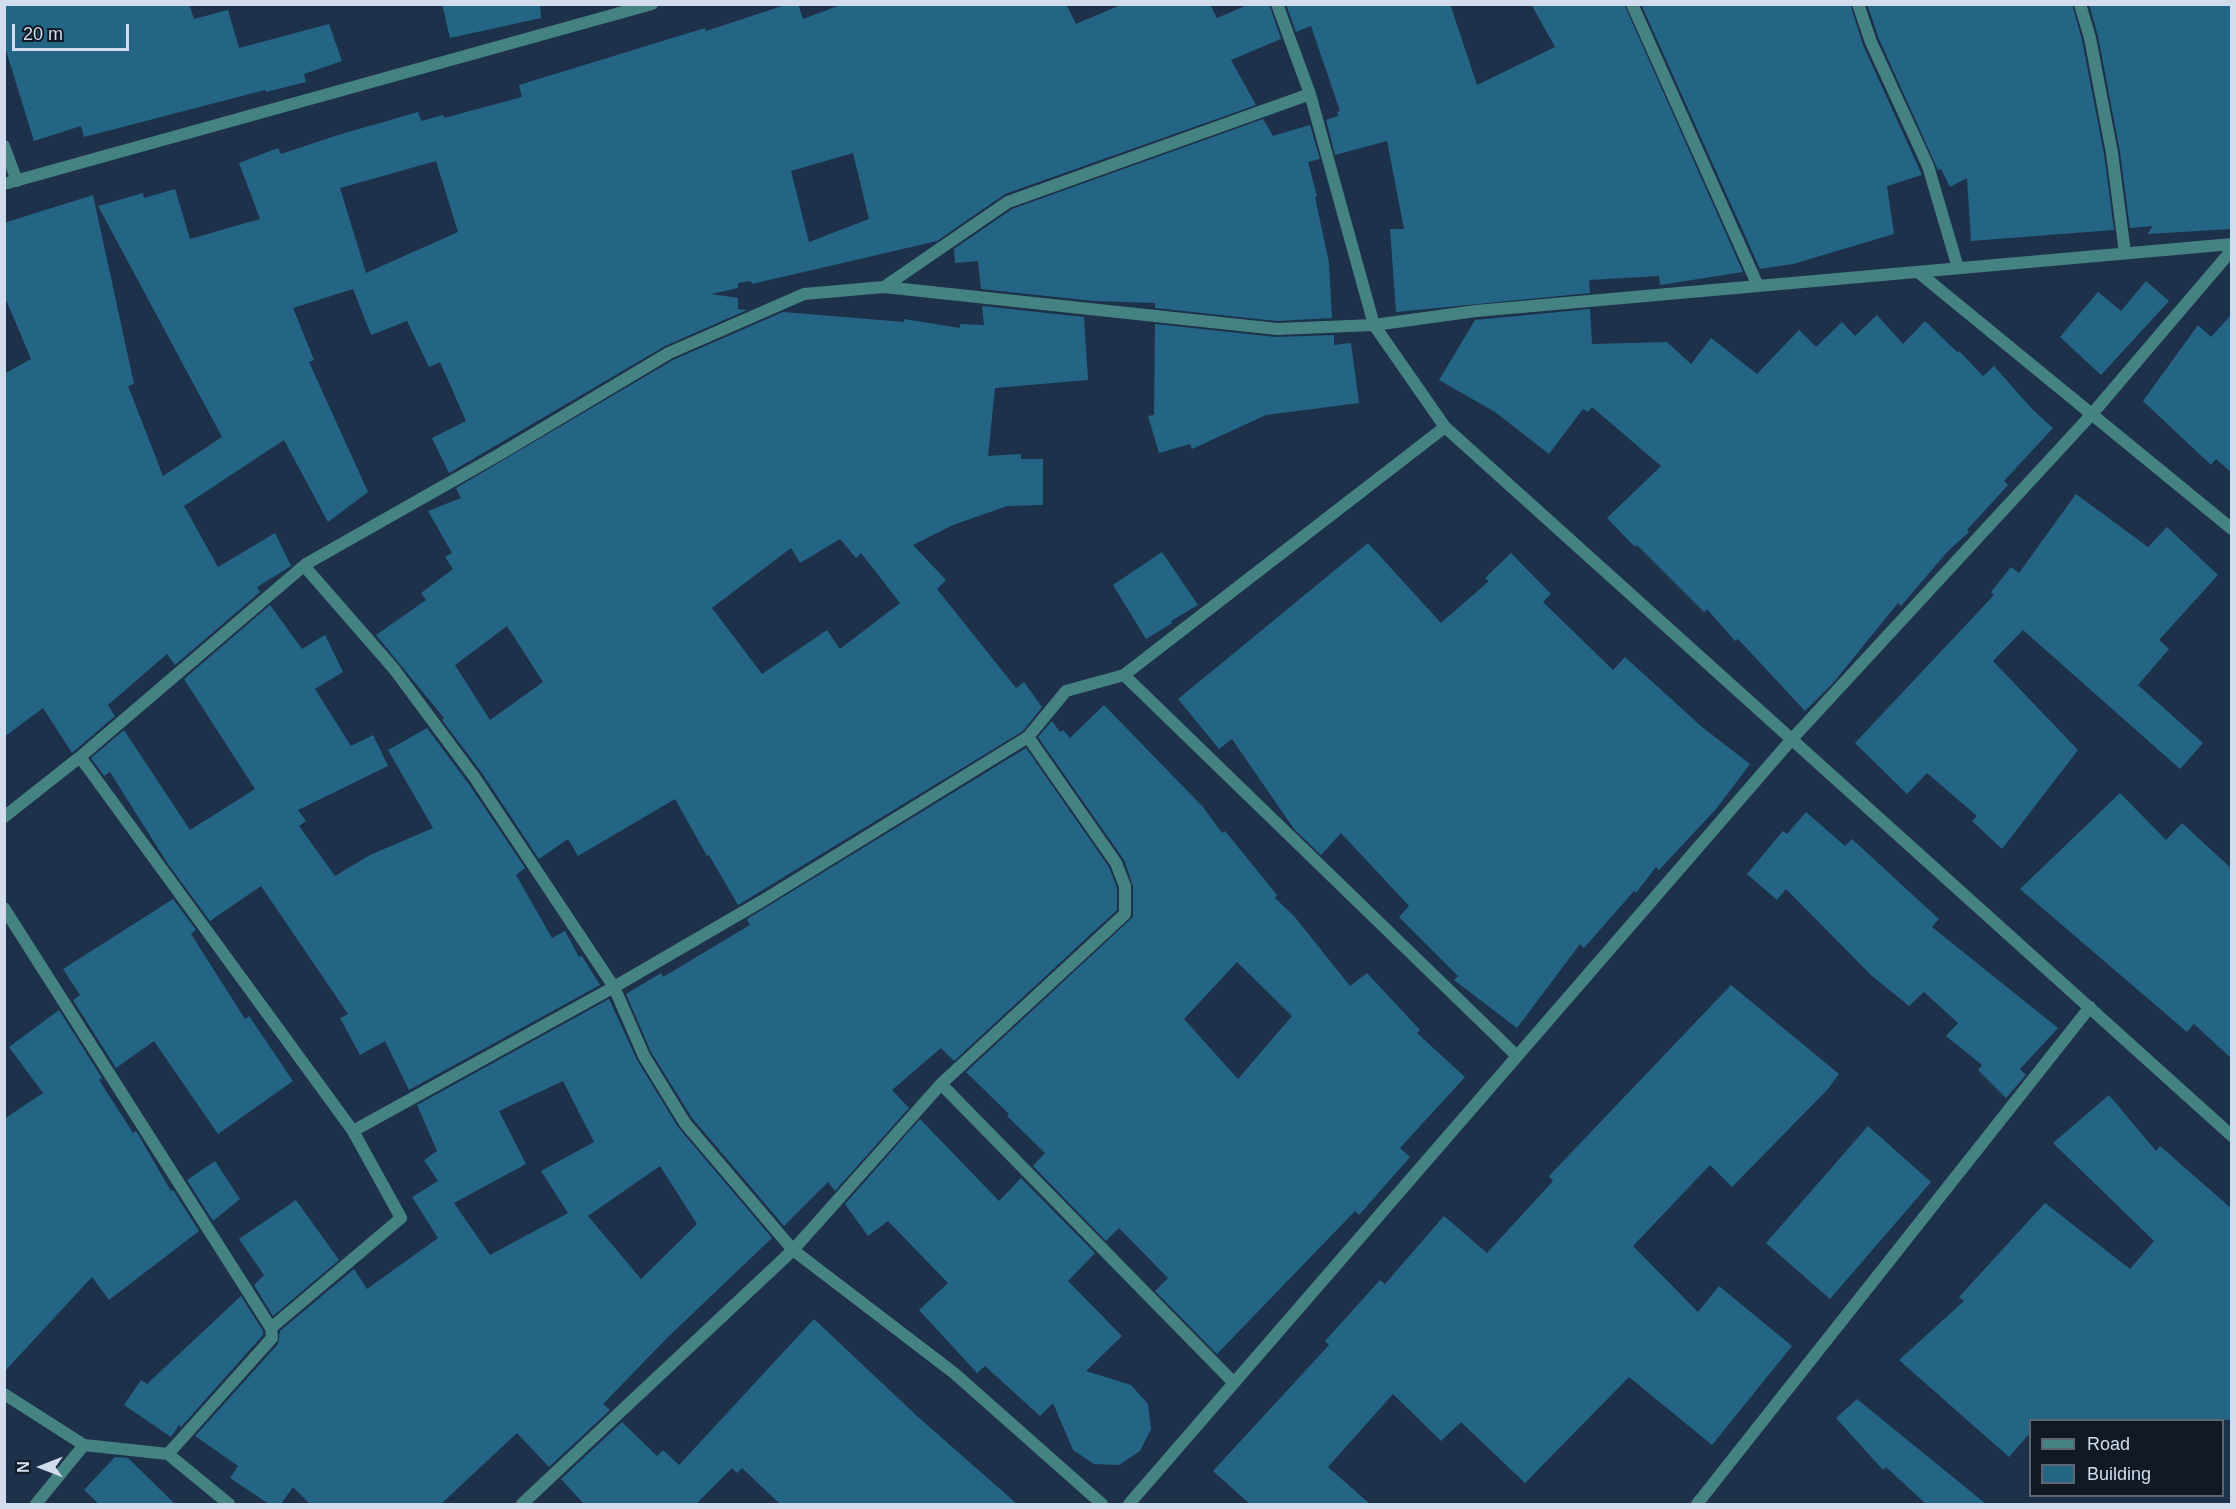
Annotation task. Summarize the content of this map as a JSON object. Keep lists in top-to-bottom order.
{
  "legend": ["Road", "Building"],
  "scale_bar": "20 m",
  "north": "left"
}
